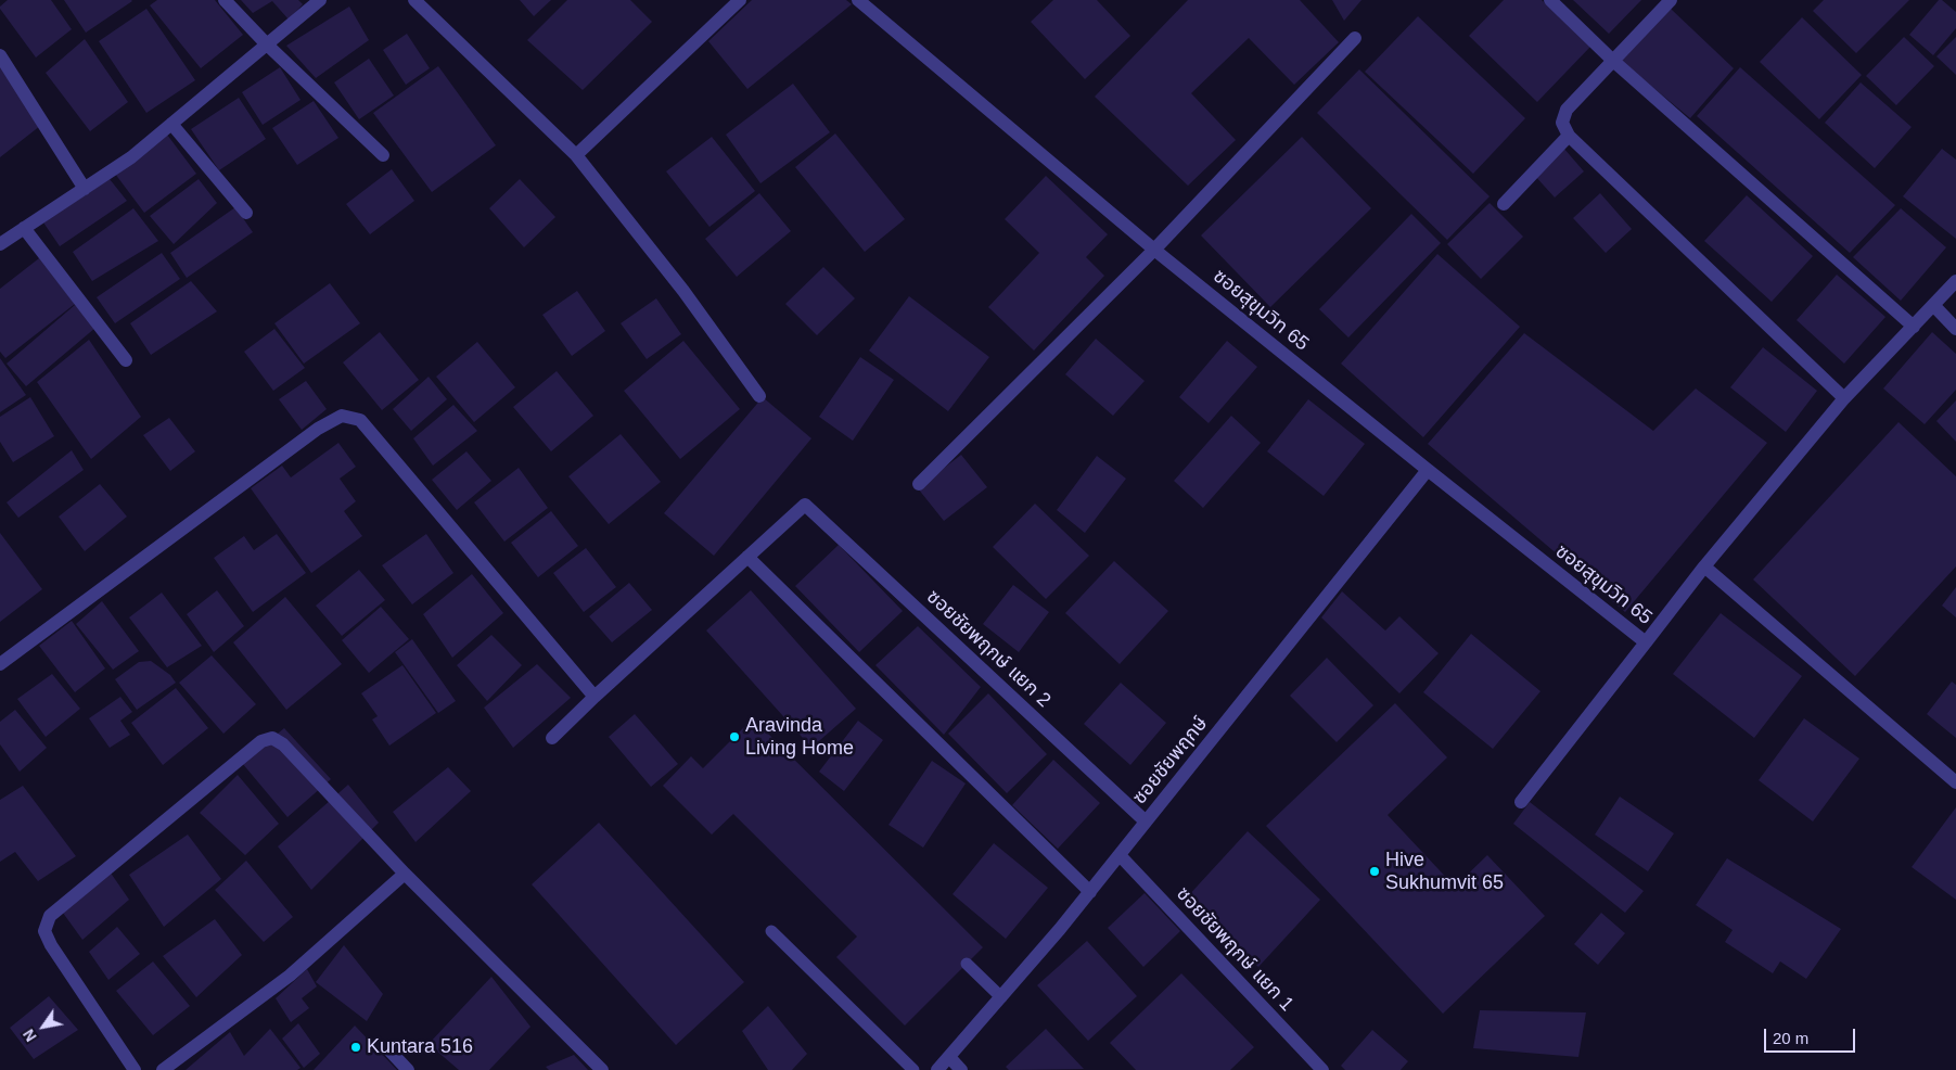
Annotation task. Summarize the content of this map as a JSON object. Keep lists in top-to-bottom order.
{
  "streets": {
    "street": [
      "ซอยสุขุมวิท 65",
      "ซอยชัยพฤกษ์ แยก 2",
      "ซอยชัยพฤกษ์",
      "ซอยชัยพฤกษ์ แยก 1"
    ]
  },
  "crossings": [
    ["ซอยสุขุมวิท 65", "ซอยชัยพฤกษ์"],
    ["ซอยชัยพฤกษ์ แยก 2", "ซอยชัยพฤกษ์"],
    ["ซอยชัยพฤกษ์", "ซอยชัยพฤกษ์ แยก 1"]
  ],
  "places": ["Aravinda Living Home", "Hive Sukhumvit 65", "Kuntara 516"],
  "scale_bar": "20 m",
  "north": "bottom left"
}
